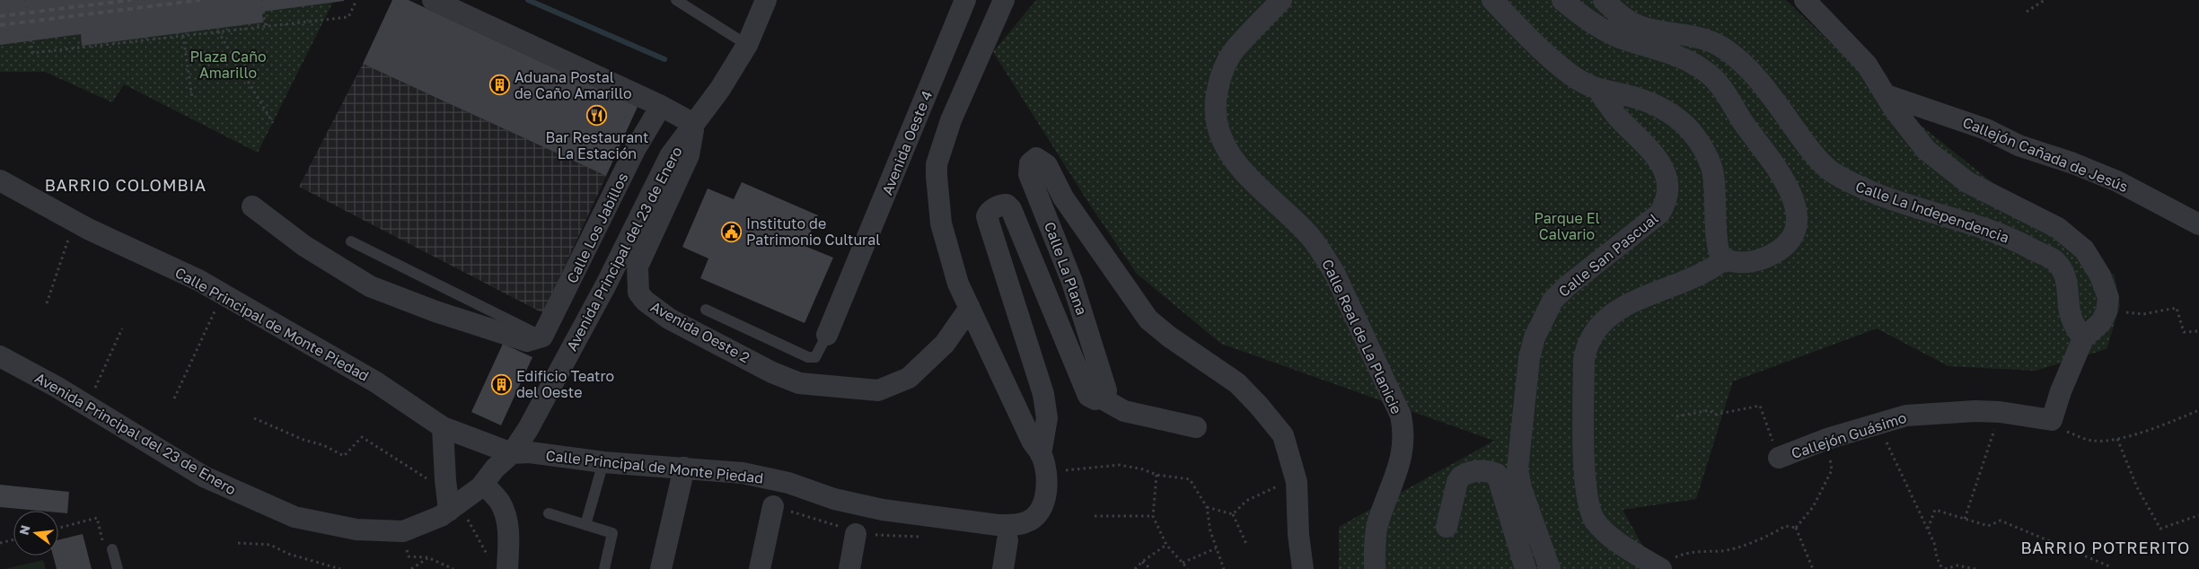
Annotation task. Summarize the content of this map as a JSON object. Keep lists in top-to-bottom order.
{
  "streets": {
    "street": [
      "Avenida Oeste 4",
      "Callejón Cañada de Jesús",
      "Calle La Independencia",
      "Calle Los Jabillos",
      "Avenida Principal del 23 de Enero",
      "Calle San Pascual",
      "Calle La Plana",
      "Calle Principal de Monte Piedad",
      "Avenida Oeste 2",
      "Calle Real de La Planicie",
      "Callejón Guásimo"
    ]
  },
  "crossings": [
    ["Avenida Principal del 23 de Enero", "Calle Principal de Monte Piedad"],
    ["Avenida Principal del 23 de Enero", "Avenida Oeste 2"],
    ["Calle La Plana", "Calle Principal de Monte Piedad"]
  ],
  "districts": ["BARRIO COLOMBIA", "BARRIO POTRERITO"],
  "parks": ["Plaza Caño Amarillo", "Parque El Calvario"],
  "places": {
    "building": ["Aduana Postal de Caño Amarillo", "Edificio Teatro del Oeste"],
    "restaurant": ["Bar Restaurant La Estación"],
    "public building": ["Instituto de Patrimonio Cultural"]
  },
  "north": "left"
}
